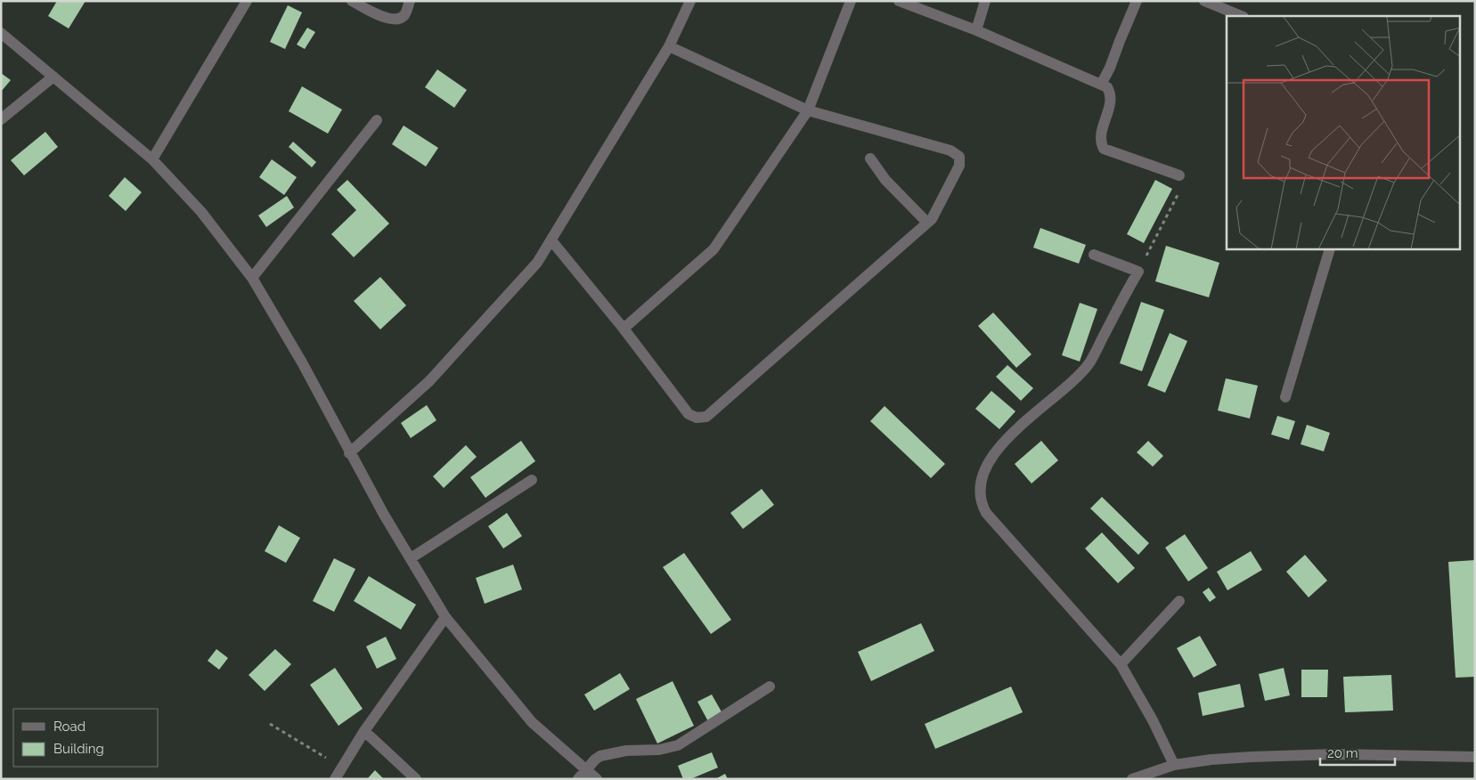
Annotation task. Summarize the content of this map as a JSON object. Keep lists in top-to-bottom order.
{
  "legend": ["Road", "Building"],
  "scale_bar": "20 m"
}
